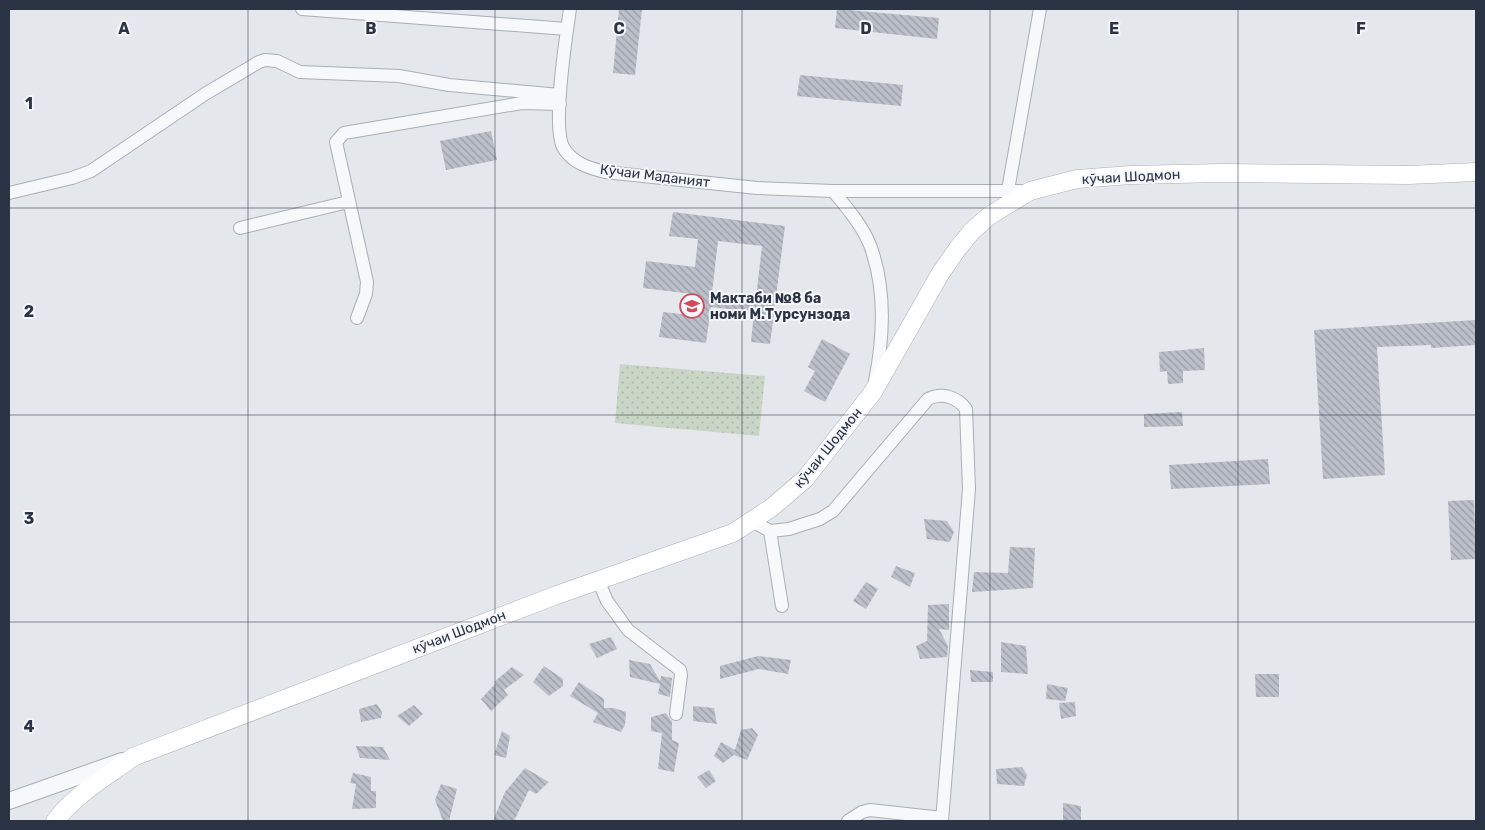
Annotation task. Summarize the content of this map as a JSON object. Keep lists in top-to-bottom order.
{
  "streets": {
    "main road": ["кӯчаи Шодмон"],
    "street": ["Кӯчаи Маданият"]
  },
  "crossings": [
    ["Кӯчаи Маданият", "кӯчаи Шодмон"]
  ],
  "places": {
    "school or university": ["Мактаби №8 ба номи М.Турсунзода"]
  },
  "grid": {
    "columns": [
      "A",
      "B",
      "C",
      "D",
      "E",
      "F"
    ],
    "rows": [
      "1",
      "2",
      "3",
      "4"
    ]
  }
}
